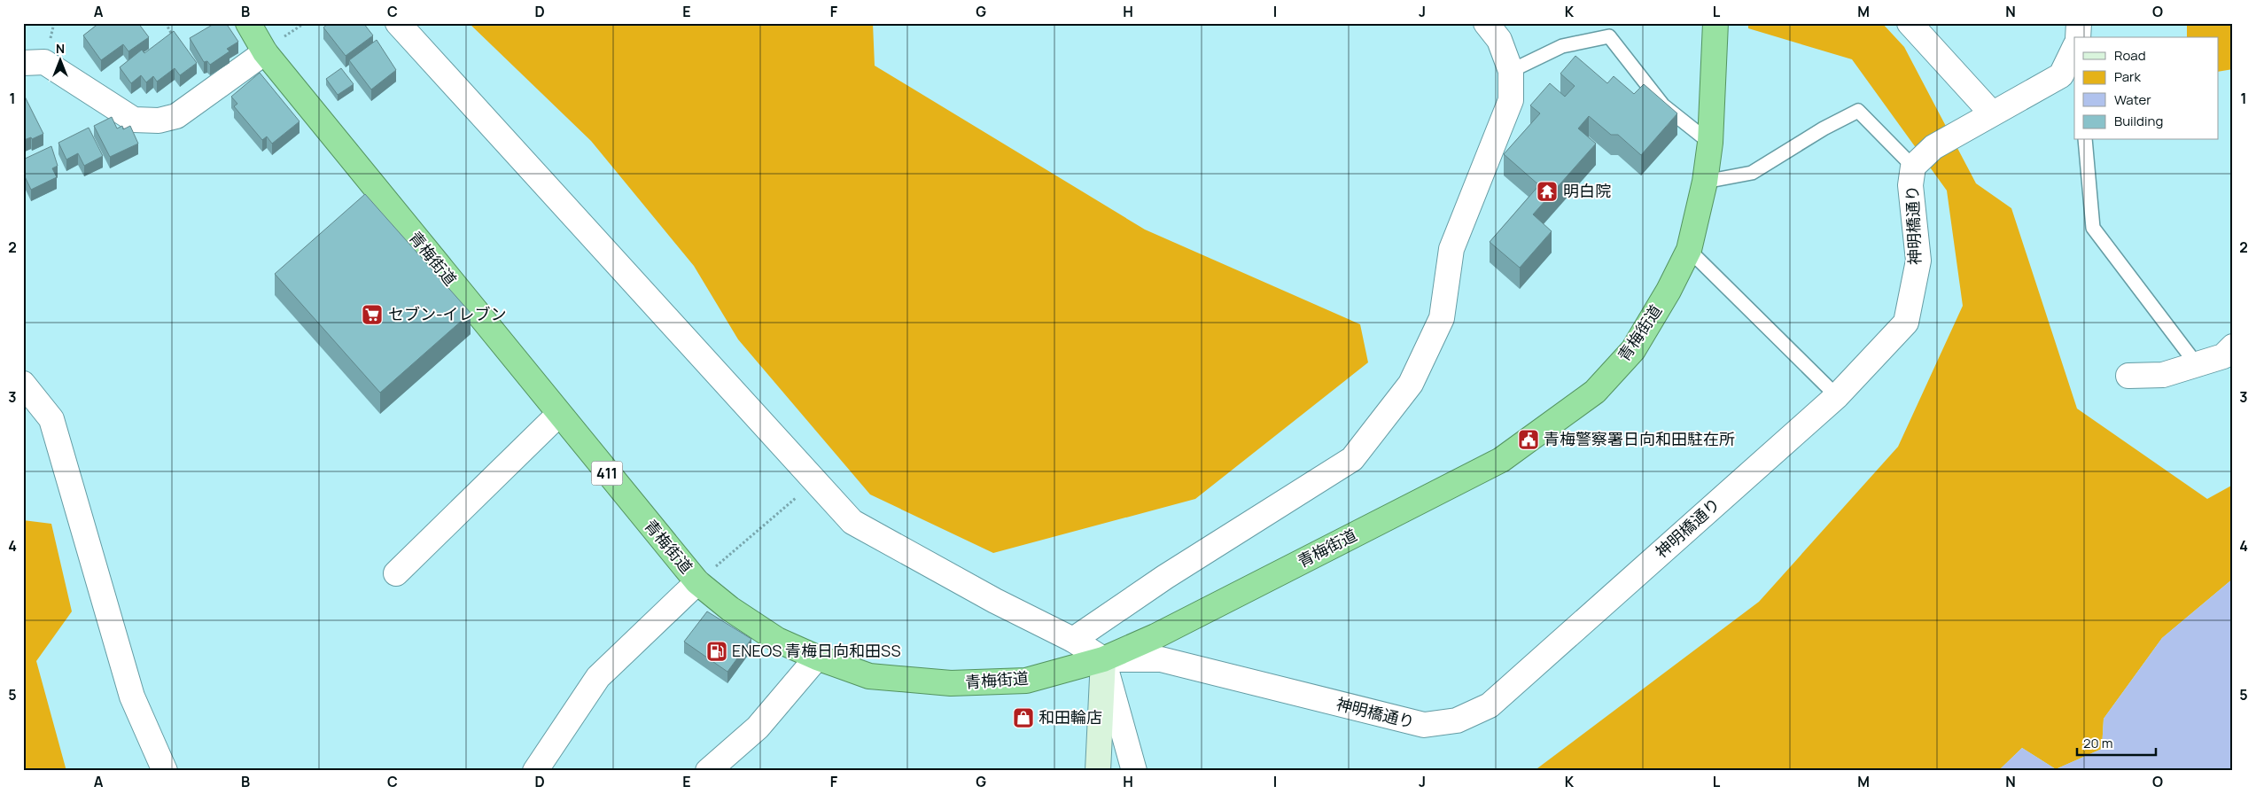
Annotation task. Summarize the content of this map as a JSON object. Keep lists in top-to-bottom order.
{
  "streets": {
    "highway": ["青梅街道", "411"],
    "street": ["神明橋通り"]
  },
  "crossings": [
    ["神明橋通り", "青梅街道"]
  ],
  "places": {
    "temple": ["明白院"],
    "supermarket": ["セブン-イレブン"],
    "public building": ["青梅警察署日向和田駐在所"],
    "fuel station": ["ENEOS 青梅日向和田SS"],
    "shop": ["和田輪店"]
  },
  "legend": [
    "Road",
    "Park",
    "Water",
    "Building"
  ],
  "scale_bar": "20 m",
  "north": "top",
  "grid": {
    "columns": [
      "A",
      "B",
      "C",
      "D",
      "E",
      "F",
      "G",
      "H",
      "I",
      "J",
      "K",
      "L",
      "M",
      "N",
      "O"
    ],
    "rows": [
      "1",
      "2",
      "3",
      "4",
      "5"
    ]
  }
}
